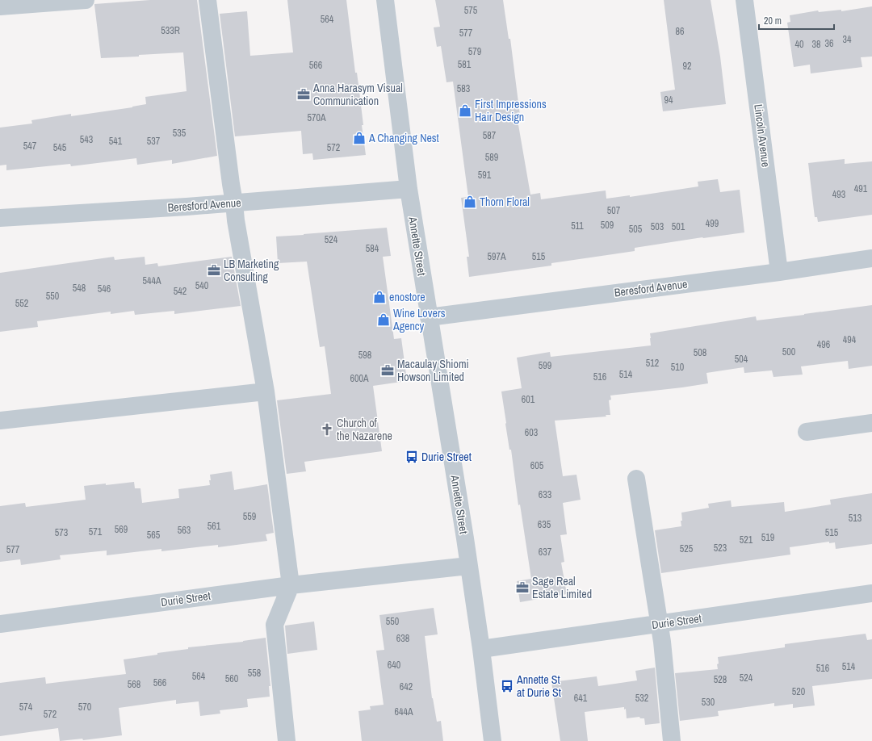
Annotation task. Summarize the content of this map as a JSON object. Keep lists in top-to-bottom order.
{
  "streets": {
    "street": [
      "Lincoln Avenue",
      "Beresford Avenue",
      "Annette Street",
      "Durie Street"
    ]
  },
  "crossings": [
    ["Lincoln Avenue", "Beresford Avenue"],
    ["Beresford Avenue", "Annette Street"],
    ["Annette Street", "Durie Street"]
  ],
  "places": {
    "office": [
      "Anna Harasym Visual Communication",
      "LB Marketing Consulting",
      "Macaulay Shiomi Howson Limited",
      "Sage Real Estate Limited"
    ],
    "shop": [
      "First Impressions Hair Design",
      "A Changing Nest",
      "Thorn Floral",
      "enostore",
      "Wine Lovers Agency"
    ],
    "church": ["Church of the Nazarene"],
    "bus stop": ["Durie Street", "Annette St at Durie St"]
  },
  "house_numbers": [
    "575",
    "564",
    "533R",
    "86",
    "577",
    "34",
    "36",
    "40",
    "38",
    "579",
    "581",
    "566",
    "92",
    "583",
    "94",
    "570A",
    "535",
    "587",
    "543",
    "541",
    "537",
    "547",
    "545",
    "572",
    "589",
    "591",
    "491",
    "493",
    "507",
    "499",
    "509",
    "511",
    "503",
    "501",
    "505",
    "524",
    "584",
    "597A",
    "515",
    "544A",
    "540",
    "548",
    "546",
    "542",
    "550",
    "552",
    "494",
    "496",
    "500",
    "508",
    "598",
    "504",
    "512",
    "599",
    "510",
    "514",
    "516",
    "600A",
    "601",
    "603",
    "605",
    "633",
    "559",
    "513",
    "635",
    "561",
    "569",
    "563",
    "571",
    "573",
    "515",
    "565",
    "519",
    "521",
    "523",
    "525",
    "577",
    "637",
    "550",
    "638",
    "640",
    "514",
    "516",
    "558",
    "564",
    "524",
    "560",
    "528",
    "566",
    "568",
    "642",
    "520",
    "641",
    "532",
    "530",
    "574",
    "570",
    "644A",
    "572"
  ],
  "scale_bar": "20 m"
}
